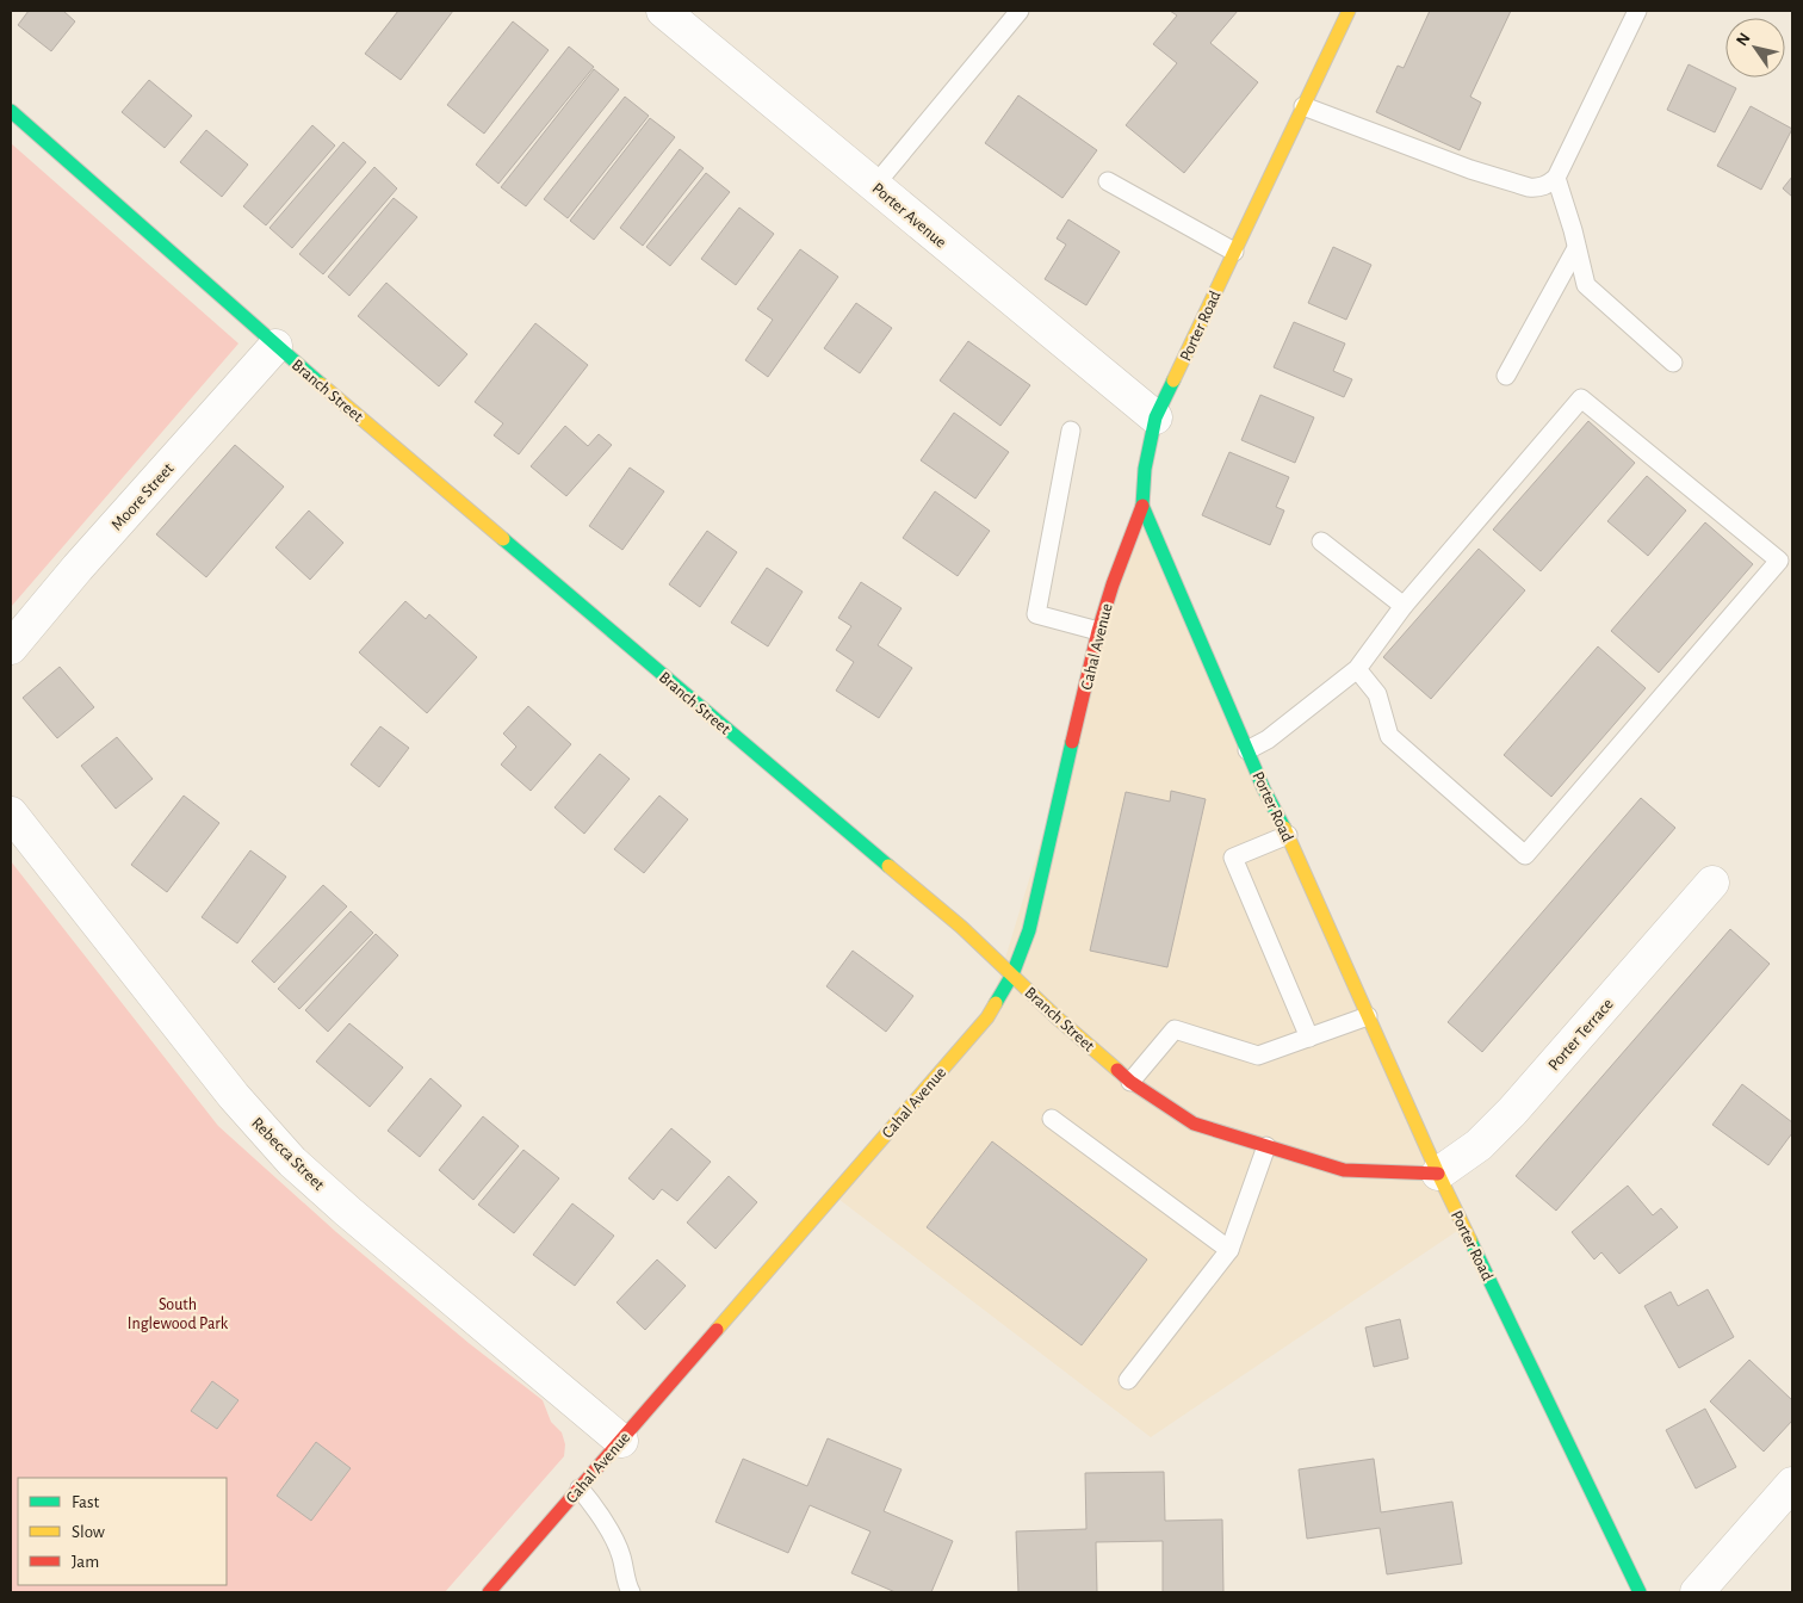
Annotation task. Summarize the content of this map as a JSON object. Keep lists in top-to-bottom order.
{
  "streets": {
    "street": [
      "Porter Avenue",
      "Porter Road",
      "Branch Street",
      "Moore Street",
      "Cahal Avenue",
      "Porter Terrace",
      "Rebecca Street"
    ]
  },
  "crossings": [
    ["Porter Avenue", "Porter Road"],
    ["Porter Road", "Branch Street"],
    ["Porter Road", "Cahal Avenue"],
    ["Porter Road", "Porter Terrace"],
    ["Branch Street", "Moore Street"],
    ["Branch Street", "Cahal Avenue"],
    ["Branch Street", "Porter Terrace"],
    ["Cahal Avenue", "Rebecca Street"]
  ],
  "parks": ["South Inglewood Park"],
  "legend": ["Fast", "Slow", "Jam"],
  "north": "top left"
}
